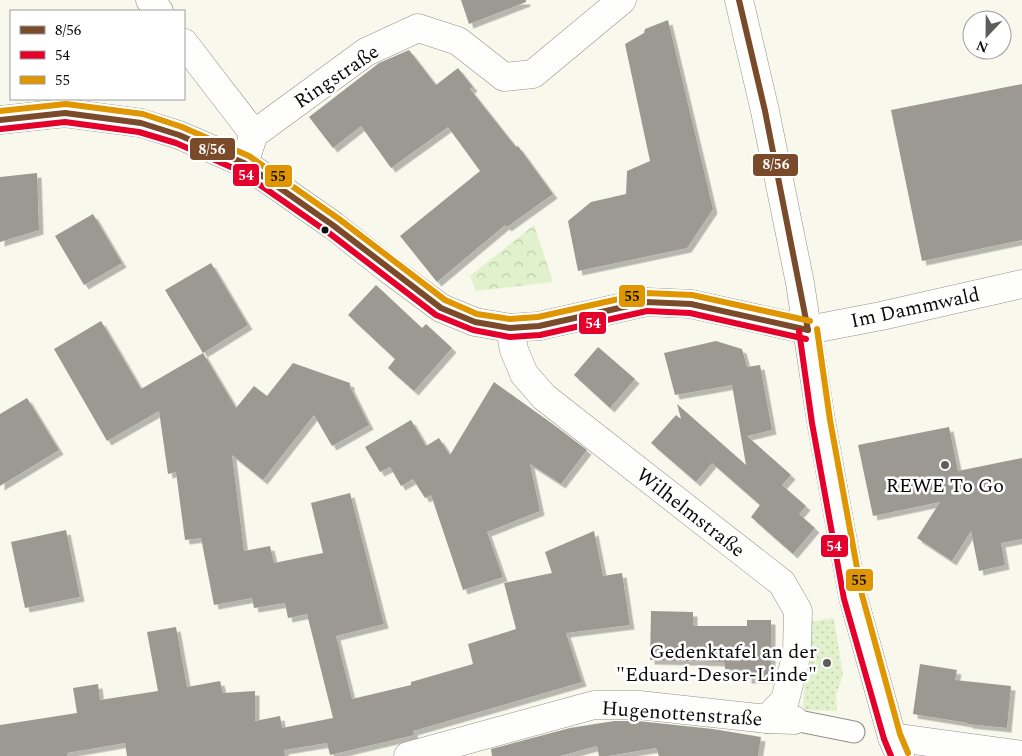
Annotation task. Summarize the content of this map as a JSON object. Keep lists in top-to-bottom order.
{
  "streets": {
    "street": [
      "Ringstraße",
      "Im Dammwald",
      "Wilhelmstraße",
      "Hugenottenstraße"
    ]
  },
  "crossings": [
    ["Wilhelmstraße", "Hugenottenstraße"]
  ],
  "places": ["REWE To Go", "Gedenktafel an der \"Eduard-Desor-Linde\""],
  "lines": ["transit line 8/56", "transit line 55", "transit line 54"],
  "legend": ["8/56", "54", "55"],
  "north": "bottom"
}
